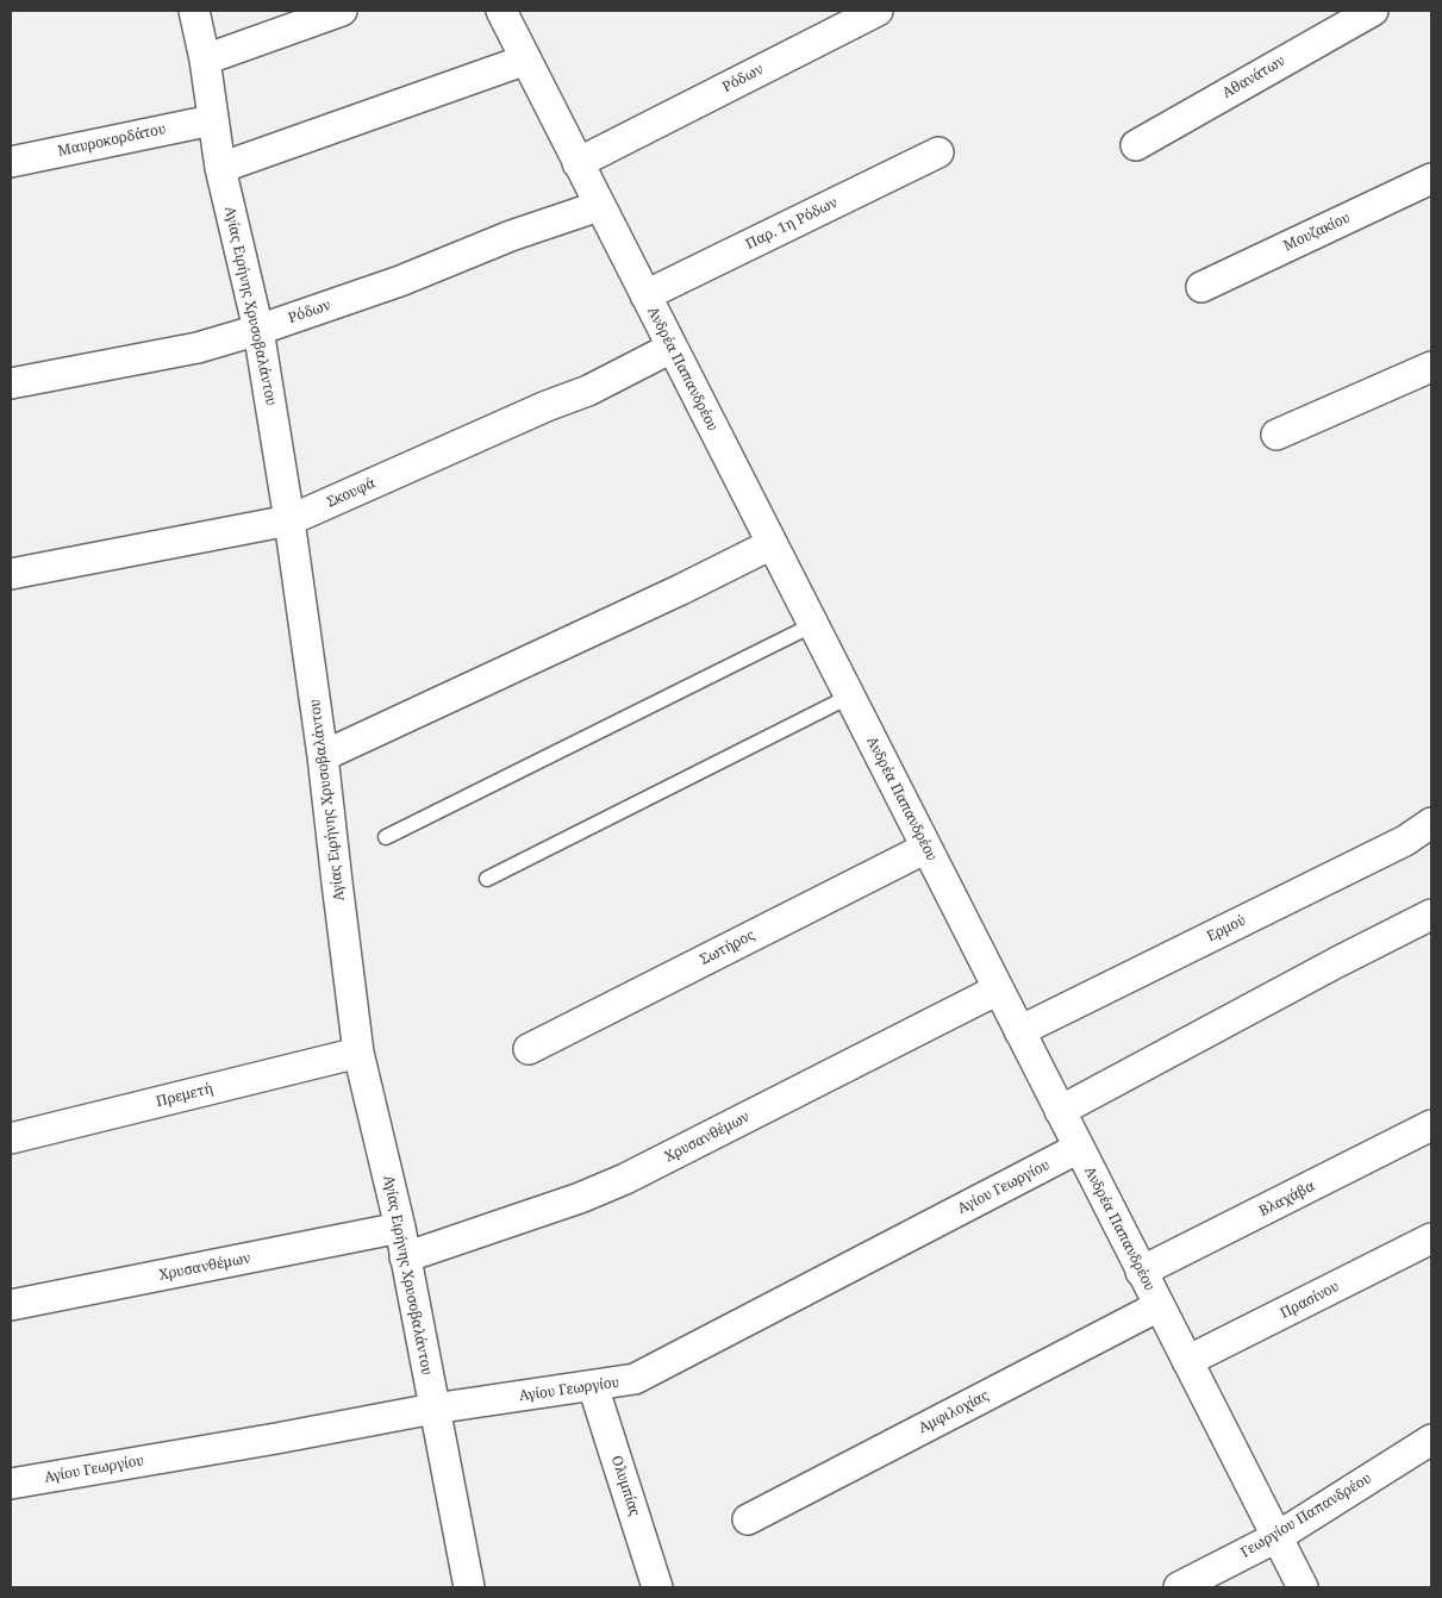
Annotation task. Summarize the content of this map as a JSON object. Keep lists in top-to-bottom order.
{
  "streets": {
    "street": [
      "Αθανάτων",
      "Ρόδων",
      "Μαυροκορδάτου",
      "Παρ. 1η Ρόδων",
      "Μουζακίου",
      "Αγίας Ειρήνης Χρυσοβαλάντου",
      "Ανδρέα Παπανδρέου",
      "Σκουφά",
      "Ερμού",
      "Σωτήρος",
      "Πρεμετή",
      "Χρυσανθέμων",
      "Αγίου Γεωργίου",
      "Βλαχάβα",
      "Πρασίνου",
      "Αμφιλοχίας",
      "Ολυμπίας",
      "Γεωργίου Παπανδρέου"
    ]
  },
  "crossings": [
    ["Ρόδων", "Αγίας Ειρήνης Χρυσοβαλάντου"],
    ["Ρόδων", "Ανδρέα Παπανδρέου"],
    ["Μαυροκορδάτου", "Αγίας Ειρήνης Χρυσοβαλάντου"],
    ["Παρ. 1η Ρόδων", "Ανδρέα Παπανδρέου"],
    ["Αγίας Ειρήνης Χρυσοβαλάντου", "Σκουφά"],
    ["Αγίας Ειρήνης Χρυσοβαλάντου", "Πρεμετή"],
    ["Αγίας Ειρήνης Χρυσοβαλάντου", "Χρυσανθέμων"],
    ["Αγίας Ειρήνης Χρυσοβαλάντου", "Αγίου Γεωργίου"],
    ["Ανδρέα Παπανδρέου", "Σκουφά"],
    ["Ανδρέα Παπανδρέου", "Ερμού"],
    ["Ανδρέα Παπανδρέου", "Σωτήρος"],
    ["Ανδρέα Παπανδρέου", "Χρυσανθέμων"],
    ["Ανδρέα Παπανδρέου", "Αγίου Γεωργίου"],
    ["Ανδρέα Παπανδρέου", "Βλαχάβα"],
    ["Ανδρέα Παπανδρέου", "Πρασίνου"],
    ["Ανδρέα Παπανδρέου", "Αμφιλοχίας"],
    ["Ανδρέα Παπανδρέου", "Γεωργίου Παπανδρέου"],
    ["Αγίου Γεωργίου", "Ολυμπίας"]
  ]
}
